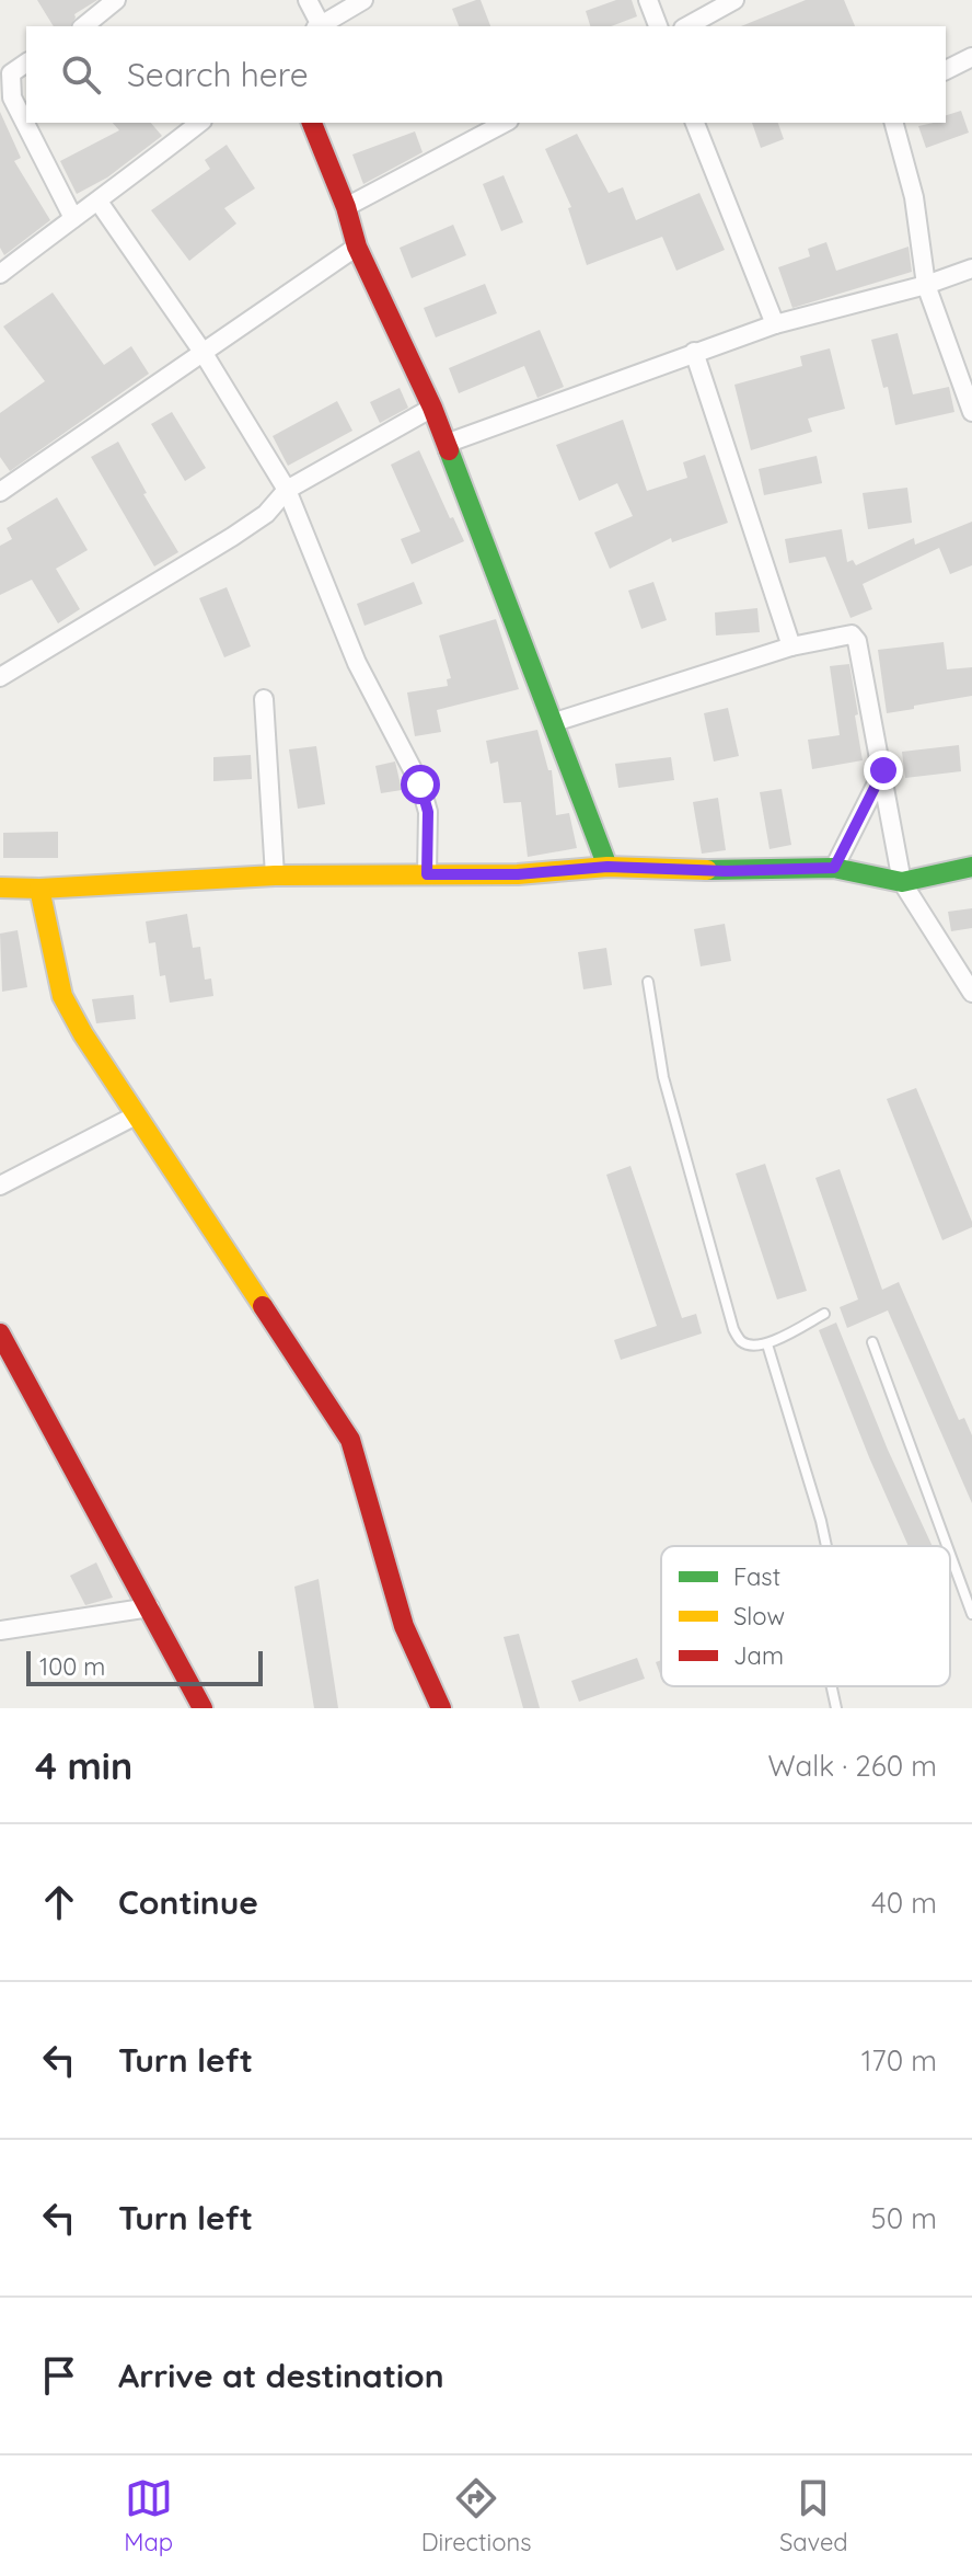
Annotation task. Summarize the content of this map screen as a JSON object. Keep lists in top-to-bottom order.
{
  "legend": ["Fast", "Slow", "Jam"],
  "scale_bar": "100 m",
  "page": {
    "search": "Search here",
    "scale": "100 m",
    "heading": ["4 min", "Walk · 260 m"],
    "list": [
      ["Continue", "40 m"],
      ["Turn left", "170 m"],
      ["Turn left", "50 m"],
      "Arrive at destination"
    ],
    "nav": ["Map", "Directions", "Saved"]
  }
}
